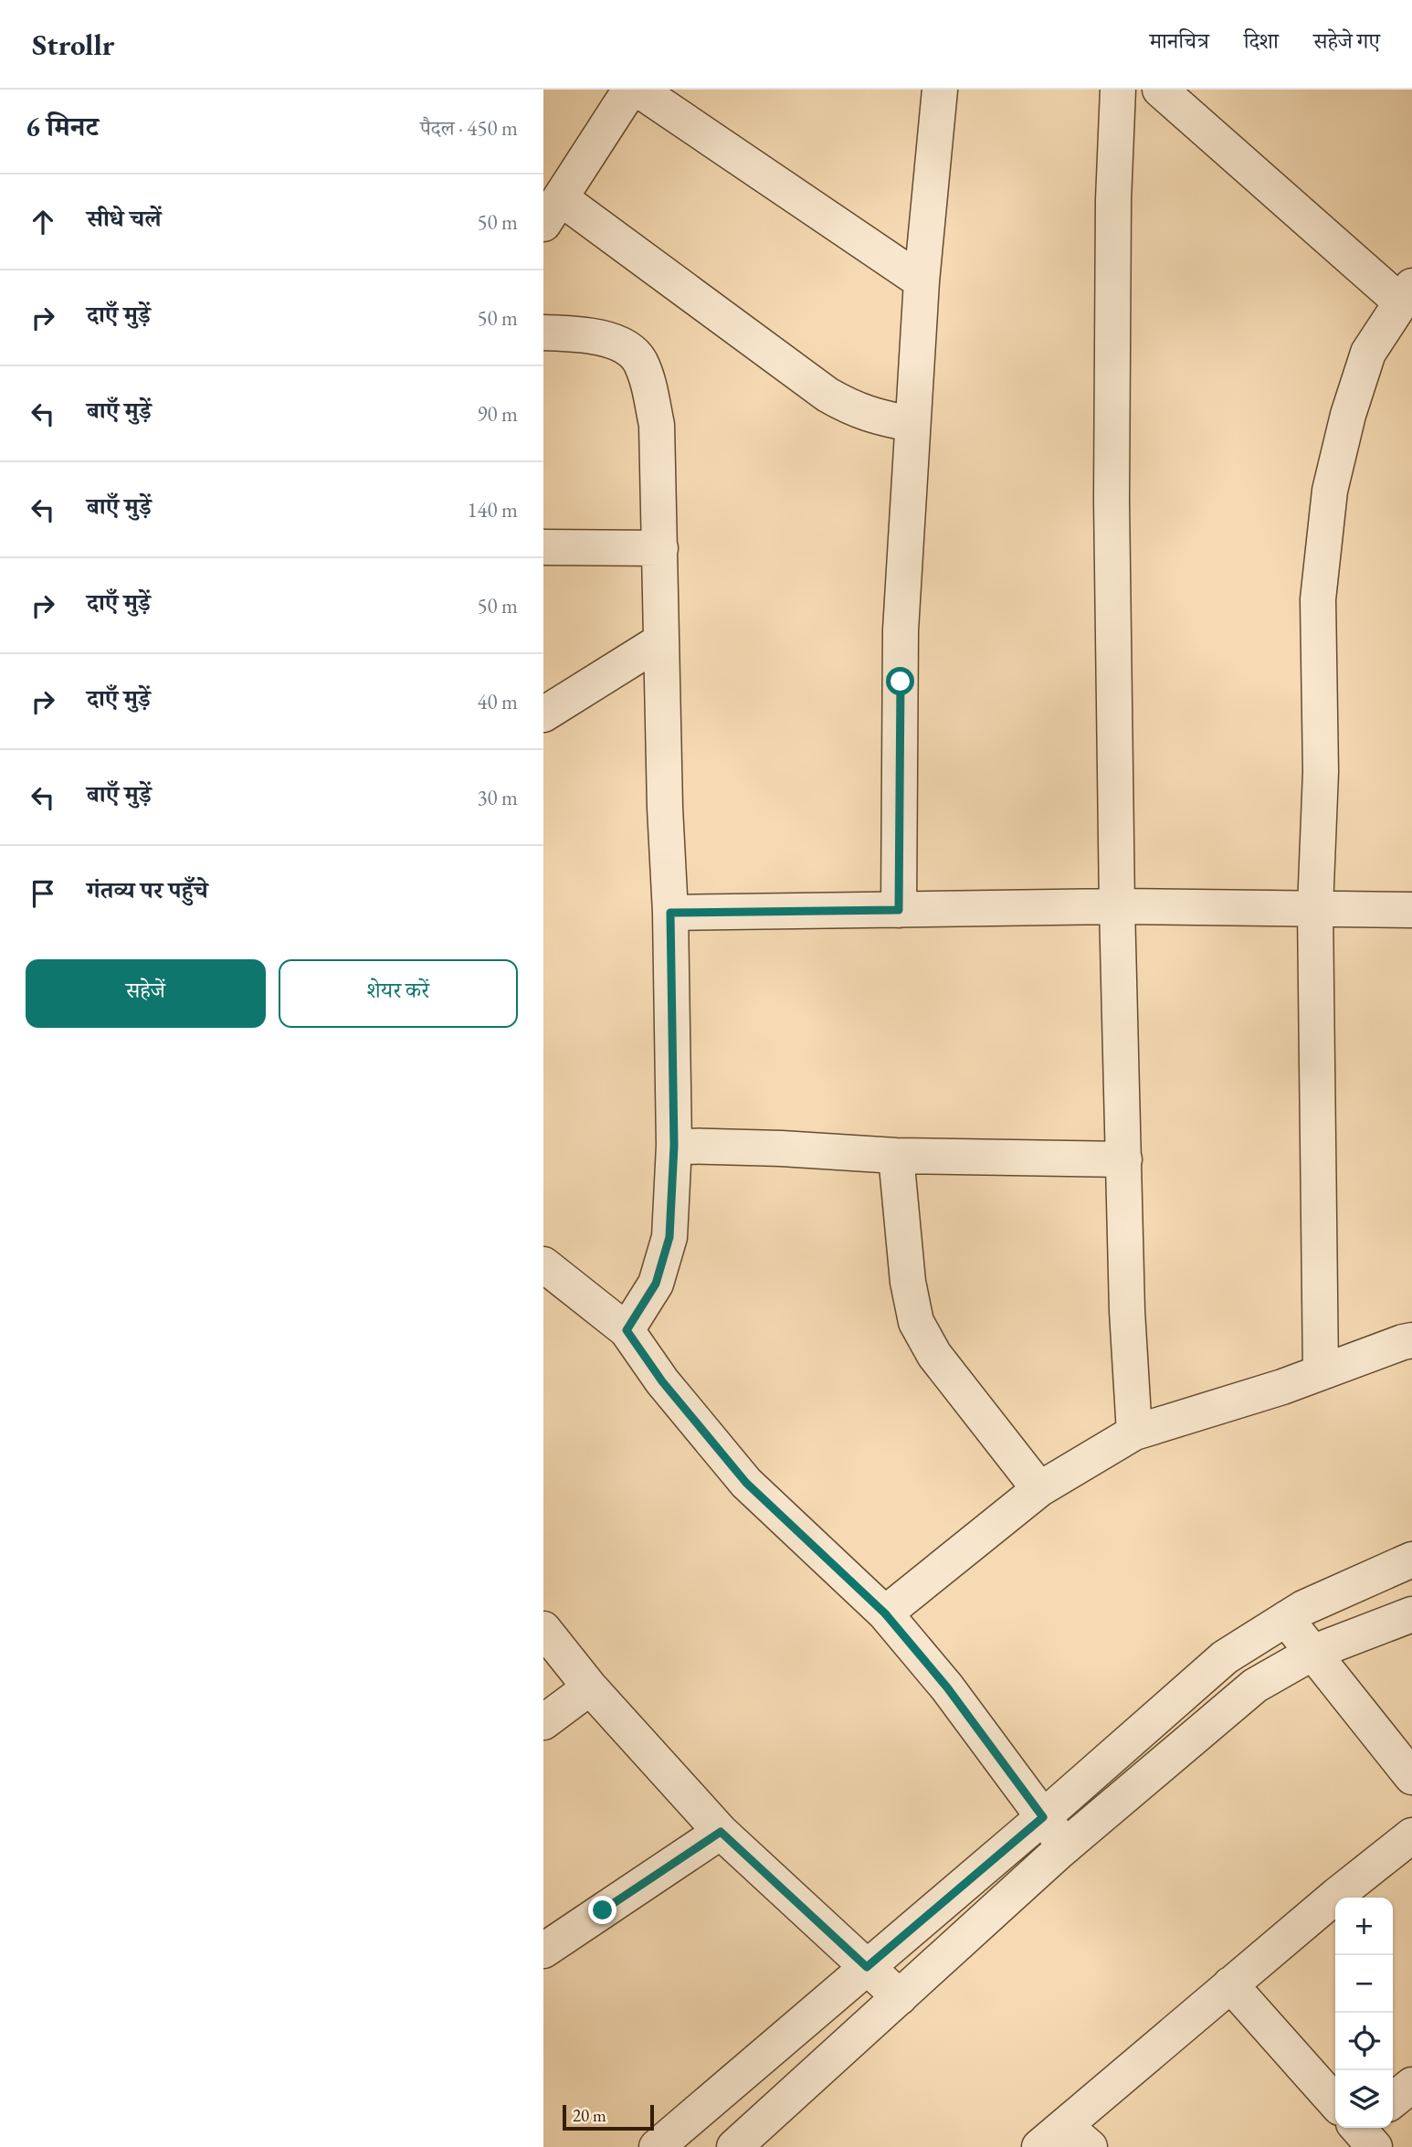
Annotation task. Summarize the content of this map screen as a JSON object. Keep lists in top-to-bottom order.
{
  "scale_bar": "20 m",
  "page": {
    "header": "Strollr",
    "nav": ["मानचित्र", "दिशा", "सहेजे गए"],
    "heading": ["6 मिनट", "पैदल · 450 m"],
    "list": [
      ["सीधे चलें", "50 m"],
      ["दाएँ मुड़ें", "50 m"],
      ["बाएँ मुड़ें", "90 m"],
      ["बाएँ मुड़ें", "140 m"],
      ["दाएँ मुड़ें", "50 m"],
      ["दाएँ मुड़ें", "40 m"],
      ["बाएँ मुड़ें", "30 m"],
      "गंतव्य पर पहुँचे"
    ],
    "buttons": ["सहेजें", "शेयर करें"],
    "map_buttons": ["+", "−"],
    "scale": "20 m"
  }
}
